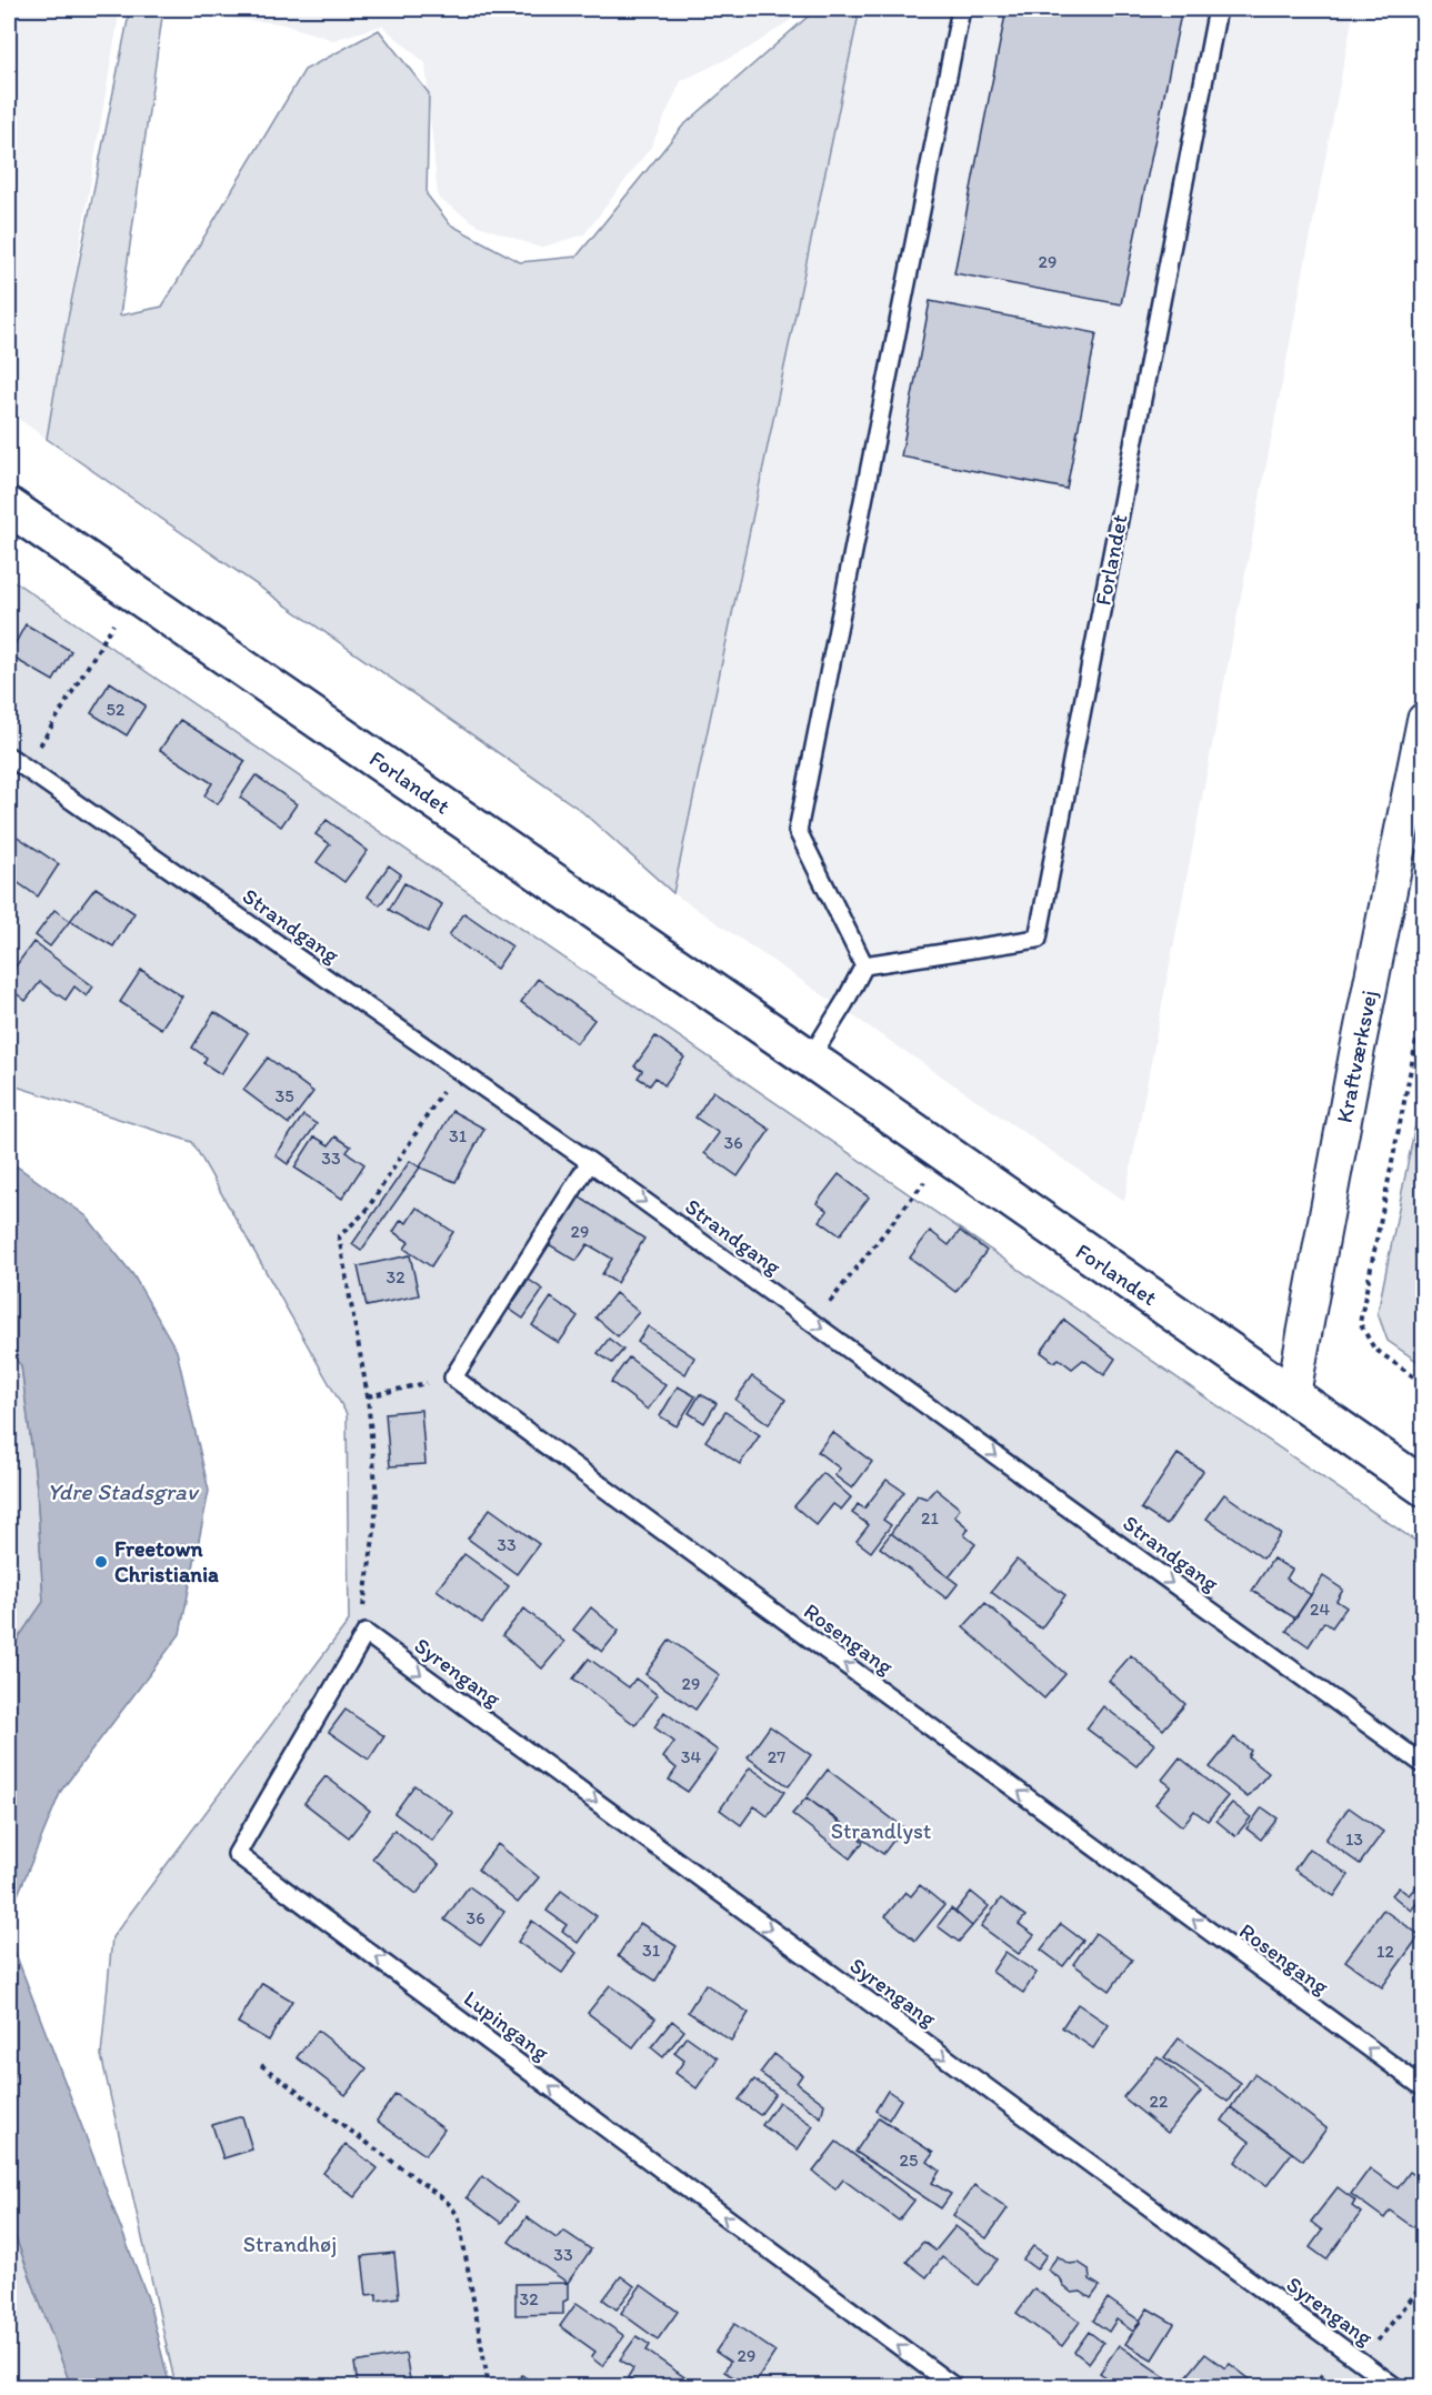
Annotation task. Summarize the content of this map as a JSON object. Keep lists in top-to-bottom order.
{
  "streets": {
    "street": ["Forlandet", "Kraftværksvej"],
    "lane": [
      "Strandgang",
      "Rosengang",
      "Syrengang",
      "Lupingang"
    ]
  },
  "crossings": [
    ["Forlandet", "Kraftværksvej"],
    ["Syrengang", "Lupingang"]
  ],
  "one_way": [
    "Strandgang",
    "Rosengang",
    "Syrengang",
    "Lupingang"
  ],
  "water": ["Ydre Stadsgrav"],
  "parks": ["Strandlyst", "Strandhøj"],
  "places": ["Freetown Christiania"],
  "house_numbers": [
    "29",
    "52",
    "35",
    "31",
    "36",
    "33",
    "29",
    "32",
    "21",
    "33",
    "24",
    "29",
    "34",
    "27",
    "13",
    "36",
    "31",
    "12",
    "22",
    "25",
    "33",
    "32",
    "29"
  ]
}
